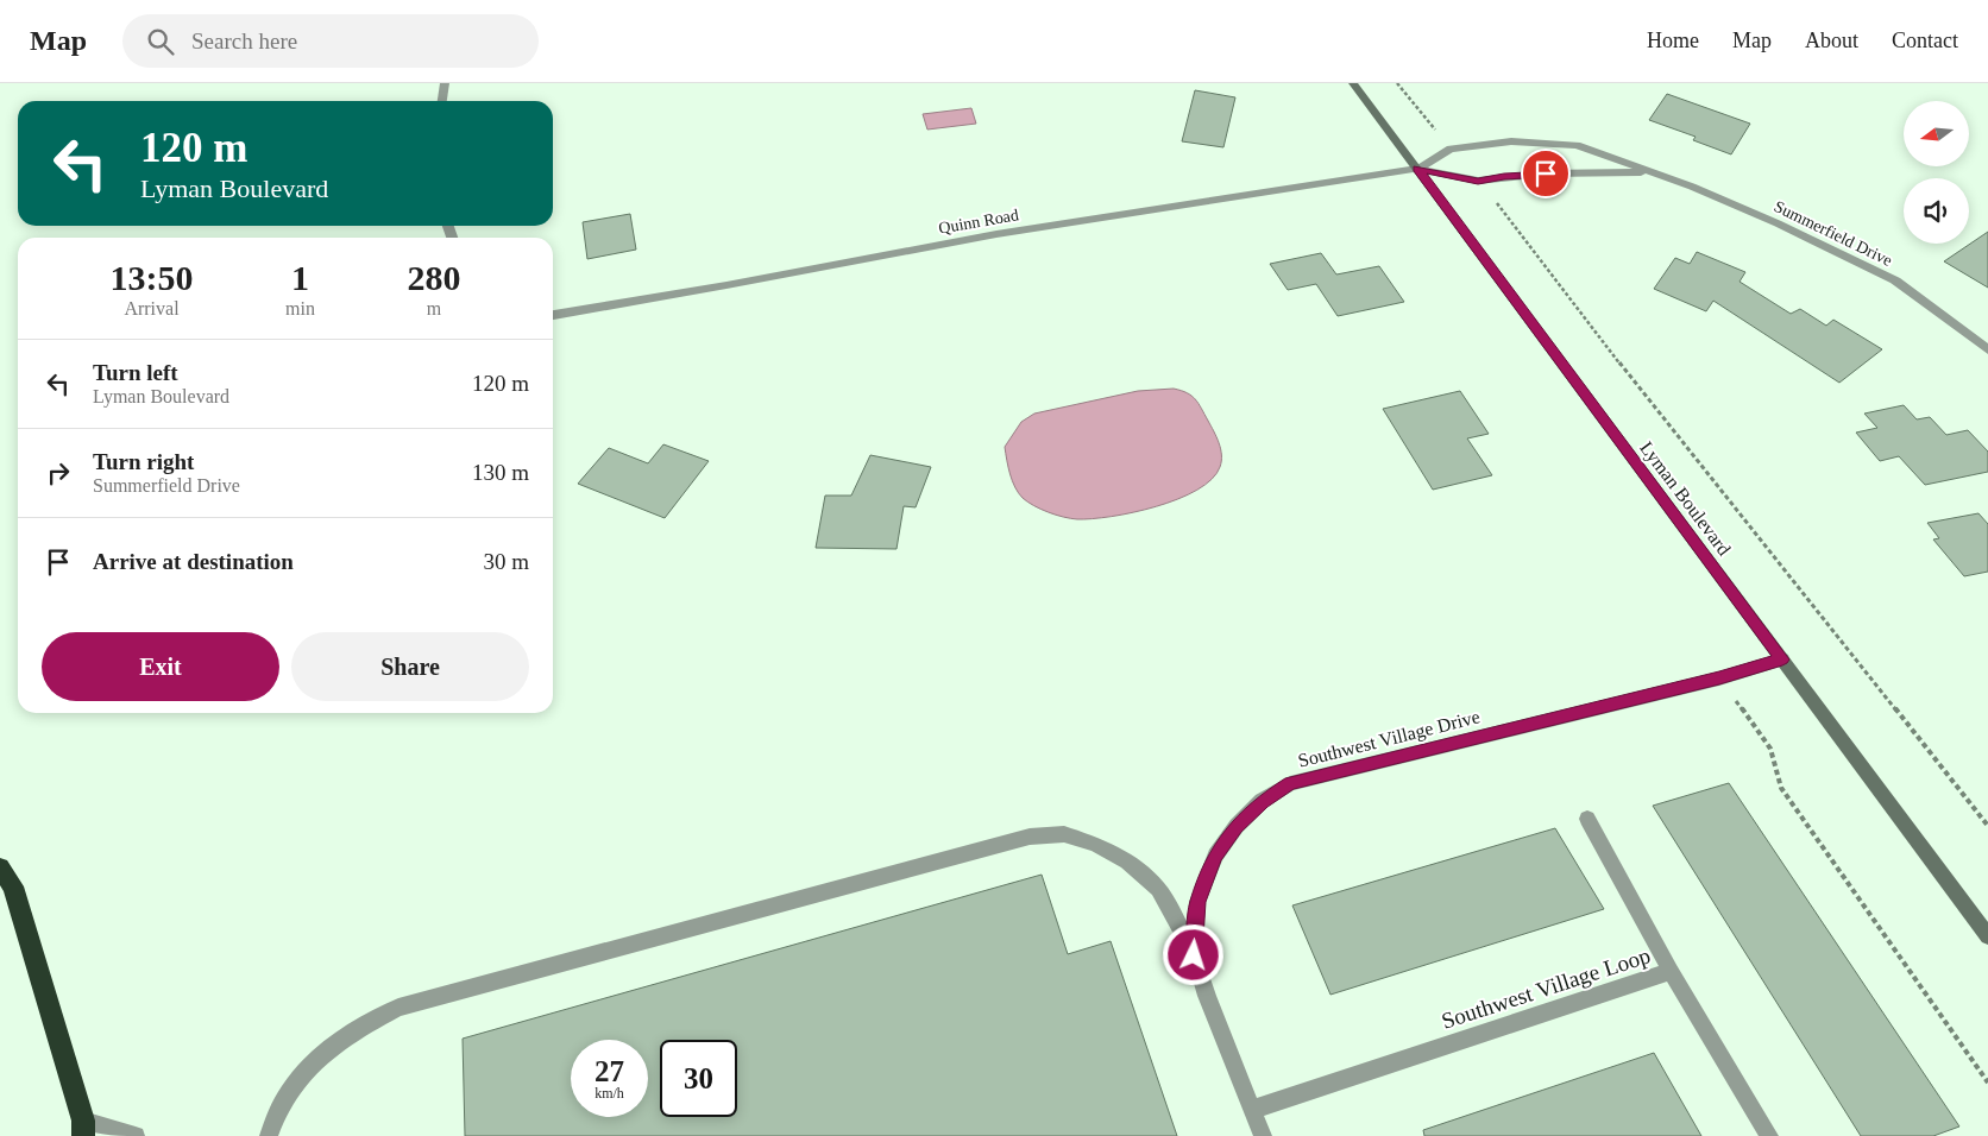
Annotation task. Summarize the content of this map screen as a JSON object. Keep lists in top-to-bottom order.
{
  "streets": {
    "street": [
      "Quinn Road",
      "Summerfield Drive",
      "Lyman Boulevard",
      "Southwest Village Drive",
      "Southwest Village Loop"
    ]
  },
  "crossings": [
    ["Quinn Road", "Summerfield Drive"],
    ["Quinn Road", "Lyman Boulevard"],
    ["Summerfield Drive", "Lyman Boulevard"],
    ["Lyman Boulevard", "Southwest Village Drive"],
    ["Southwest Village Drive", "Southwest Village Loop"]
  ],
  "north": "left",
  "page": {
    "header": "Map",
    "search": "Search here",
    "nav": [
      "Home",
      "Map",
      "About",
      "Contact"
    ],
    "turn": ["120 m", "Lyman Boulevard"],
    "eta": [
      "13:50",
      "Arrival",
      "1",
      "min",
      "280",
      "m"
    ],
    "list": [
      {
        "name": "Turn left",
        "note": "Lyman Boulevard",
        "value": "120 m"
      },
      {
        "name": "Turn right",
        "note": "Summerfield Drive",
        "value": "130 m"
      },
      {
        "name": "Arrive at destination",
        "value": "30 m"
      }
    ],
    "buttons": ["Exit", "Share"],
    "speed": "27 km/h",
    "limit": "30"
  }
}
